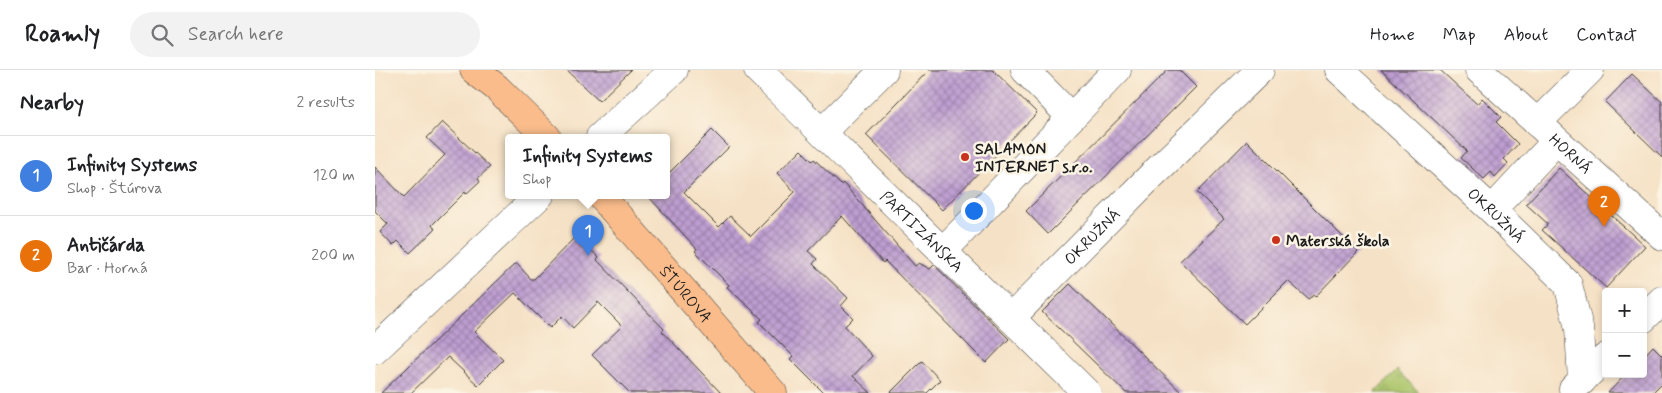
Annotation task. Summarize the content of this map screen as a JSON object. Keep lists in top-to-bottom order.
{
  "streets": {
    "main road": ["ŠTÚROVA"],
    "street": ["HORNÁ", "OKRUŽNÁ", "PARTIZÁNSKA"]
  },
  "crossings": [
    ["OKRUŽNÁ", "PARTIZÁNSKA"]
  ],
  "places": ["SALAMON INTERNET s.r.o.", "Materská škola"],
  "page": {
    "header": "Roamly",
    "search": "Search here",
    "nav": [
      "Home",
      "Map",
      "About",
      "Contact"
    ],
    "heading": ["Nearby", "2 results"],
    "popup": ["Infinity Systems", "Shop"],
    "list": [
      {
        "mark": "1",
        "name": "Infinity Systems",
        "note": "Shop · Štúrova",
        "value": "120 m"
      },
      {
        "mark": "2",
        "name": "Antičárda",
        "note": "Bar · Horná",
        "value": "200 m"
      }
    ],
    "pins": ["2", "1"],
    "map_buttons": ["+", "−"]
  }
}
